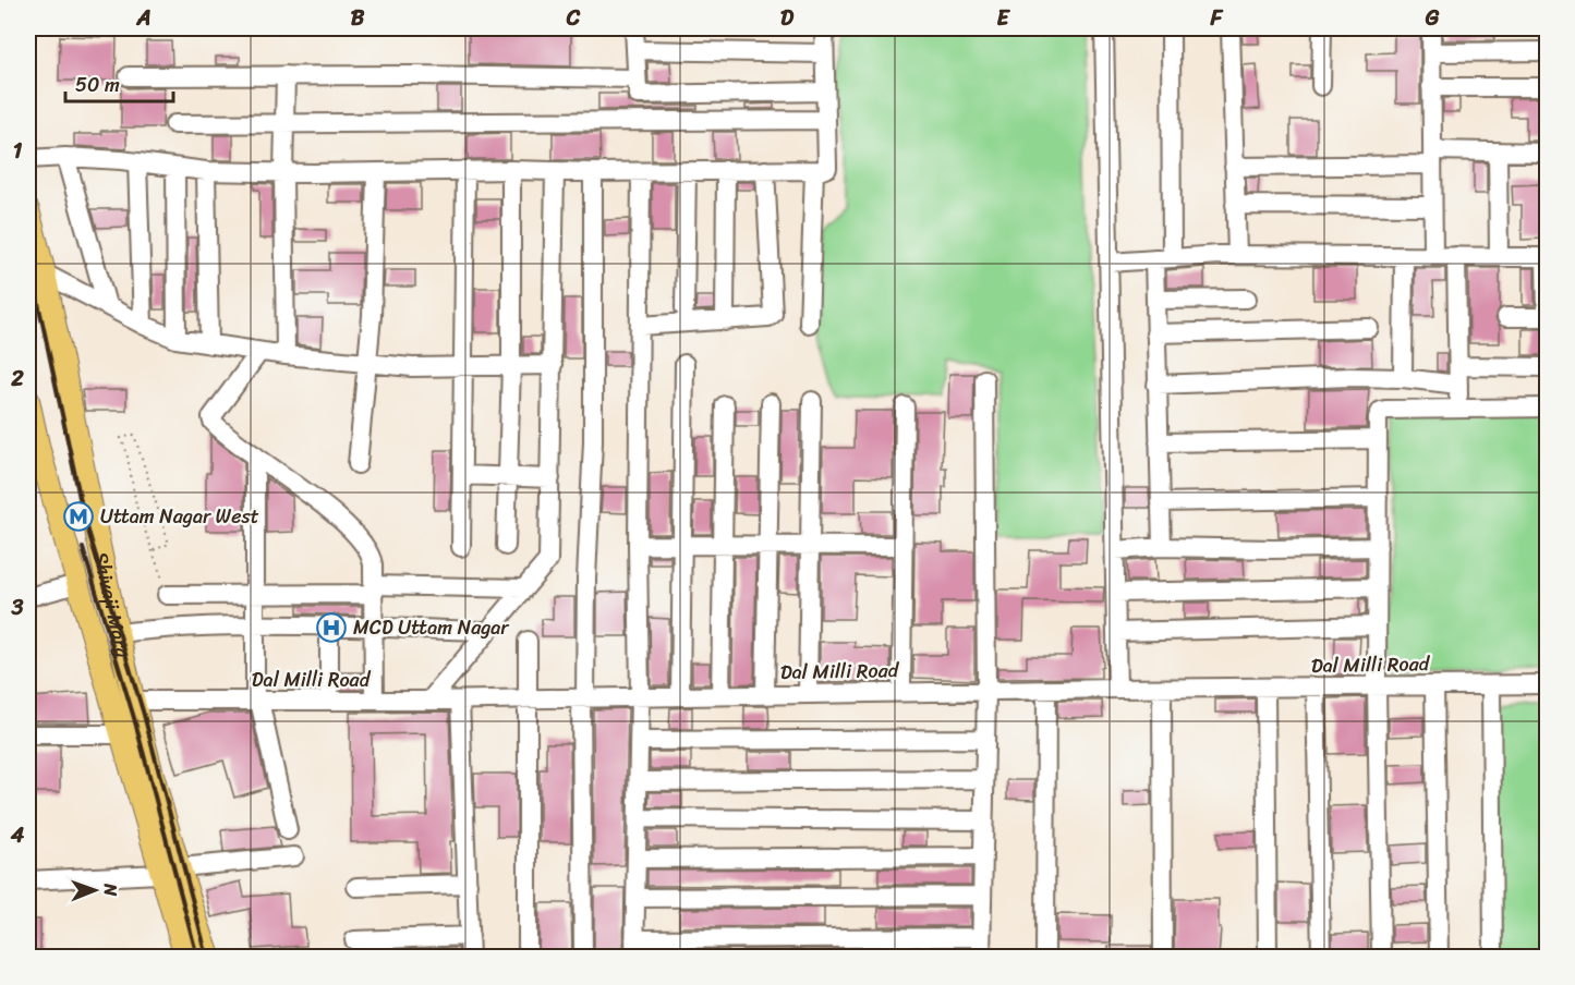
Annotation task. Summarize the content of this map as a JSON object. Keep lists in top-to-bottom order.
{
  "streets": {
    "main road": ["Shivaji Marg"],
    "street": ["Dal Milli Road"]
  },
  "crossings": [
    ["Shivaji Marg", "Dal Milli Road"]
  ],
  "places": {
    "metro station": ["Uttam Nagar West"],
    "hospital": ["MCD Uttam Nagar"]
  },
  "scale_bar": "50 m",
  "north": "right",
  "grid": {
    "columns": [
      "A",
      "B",
      "C",
      "D",
      "E",
      "F",
      "G"
    ],
    "rows": [
      "1",
      "2",
      "3",
      "4"
    ]
  }
}
